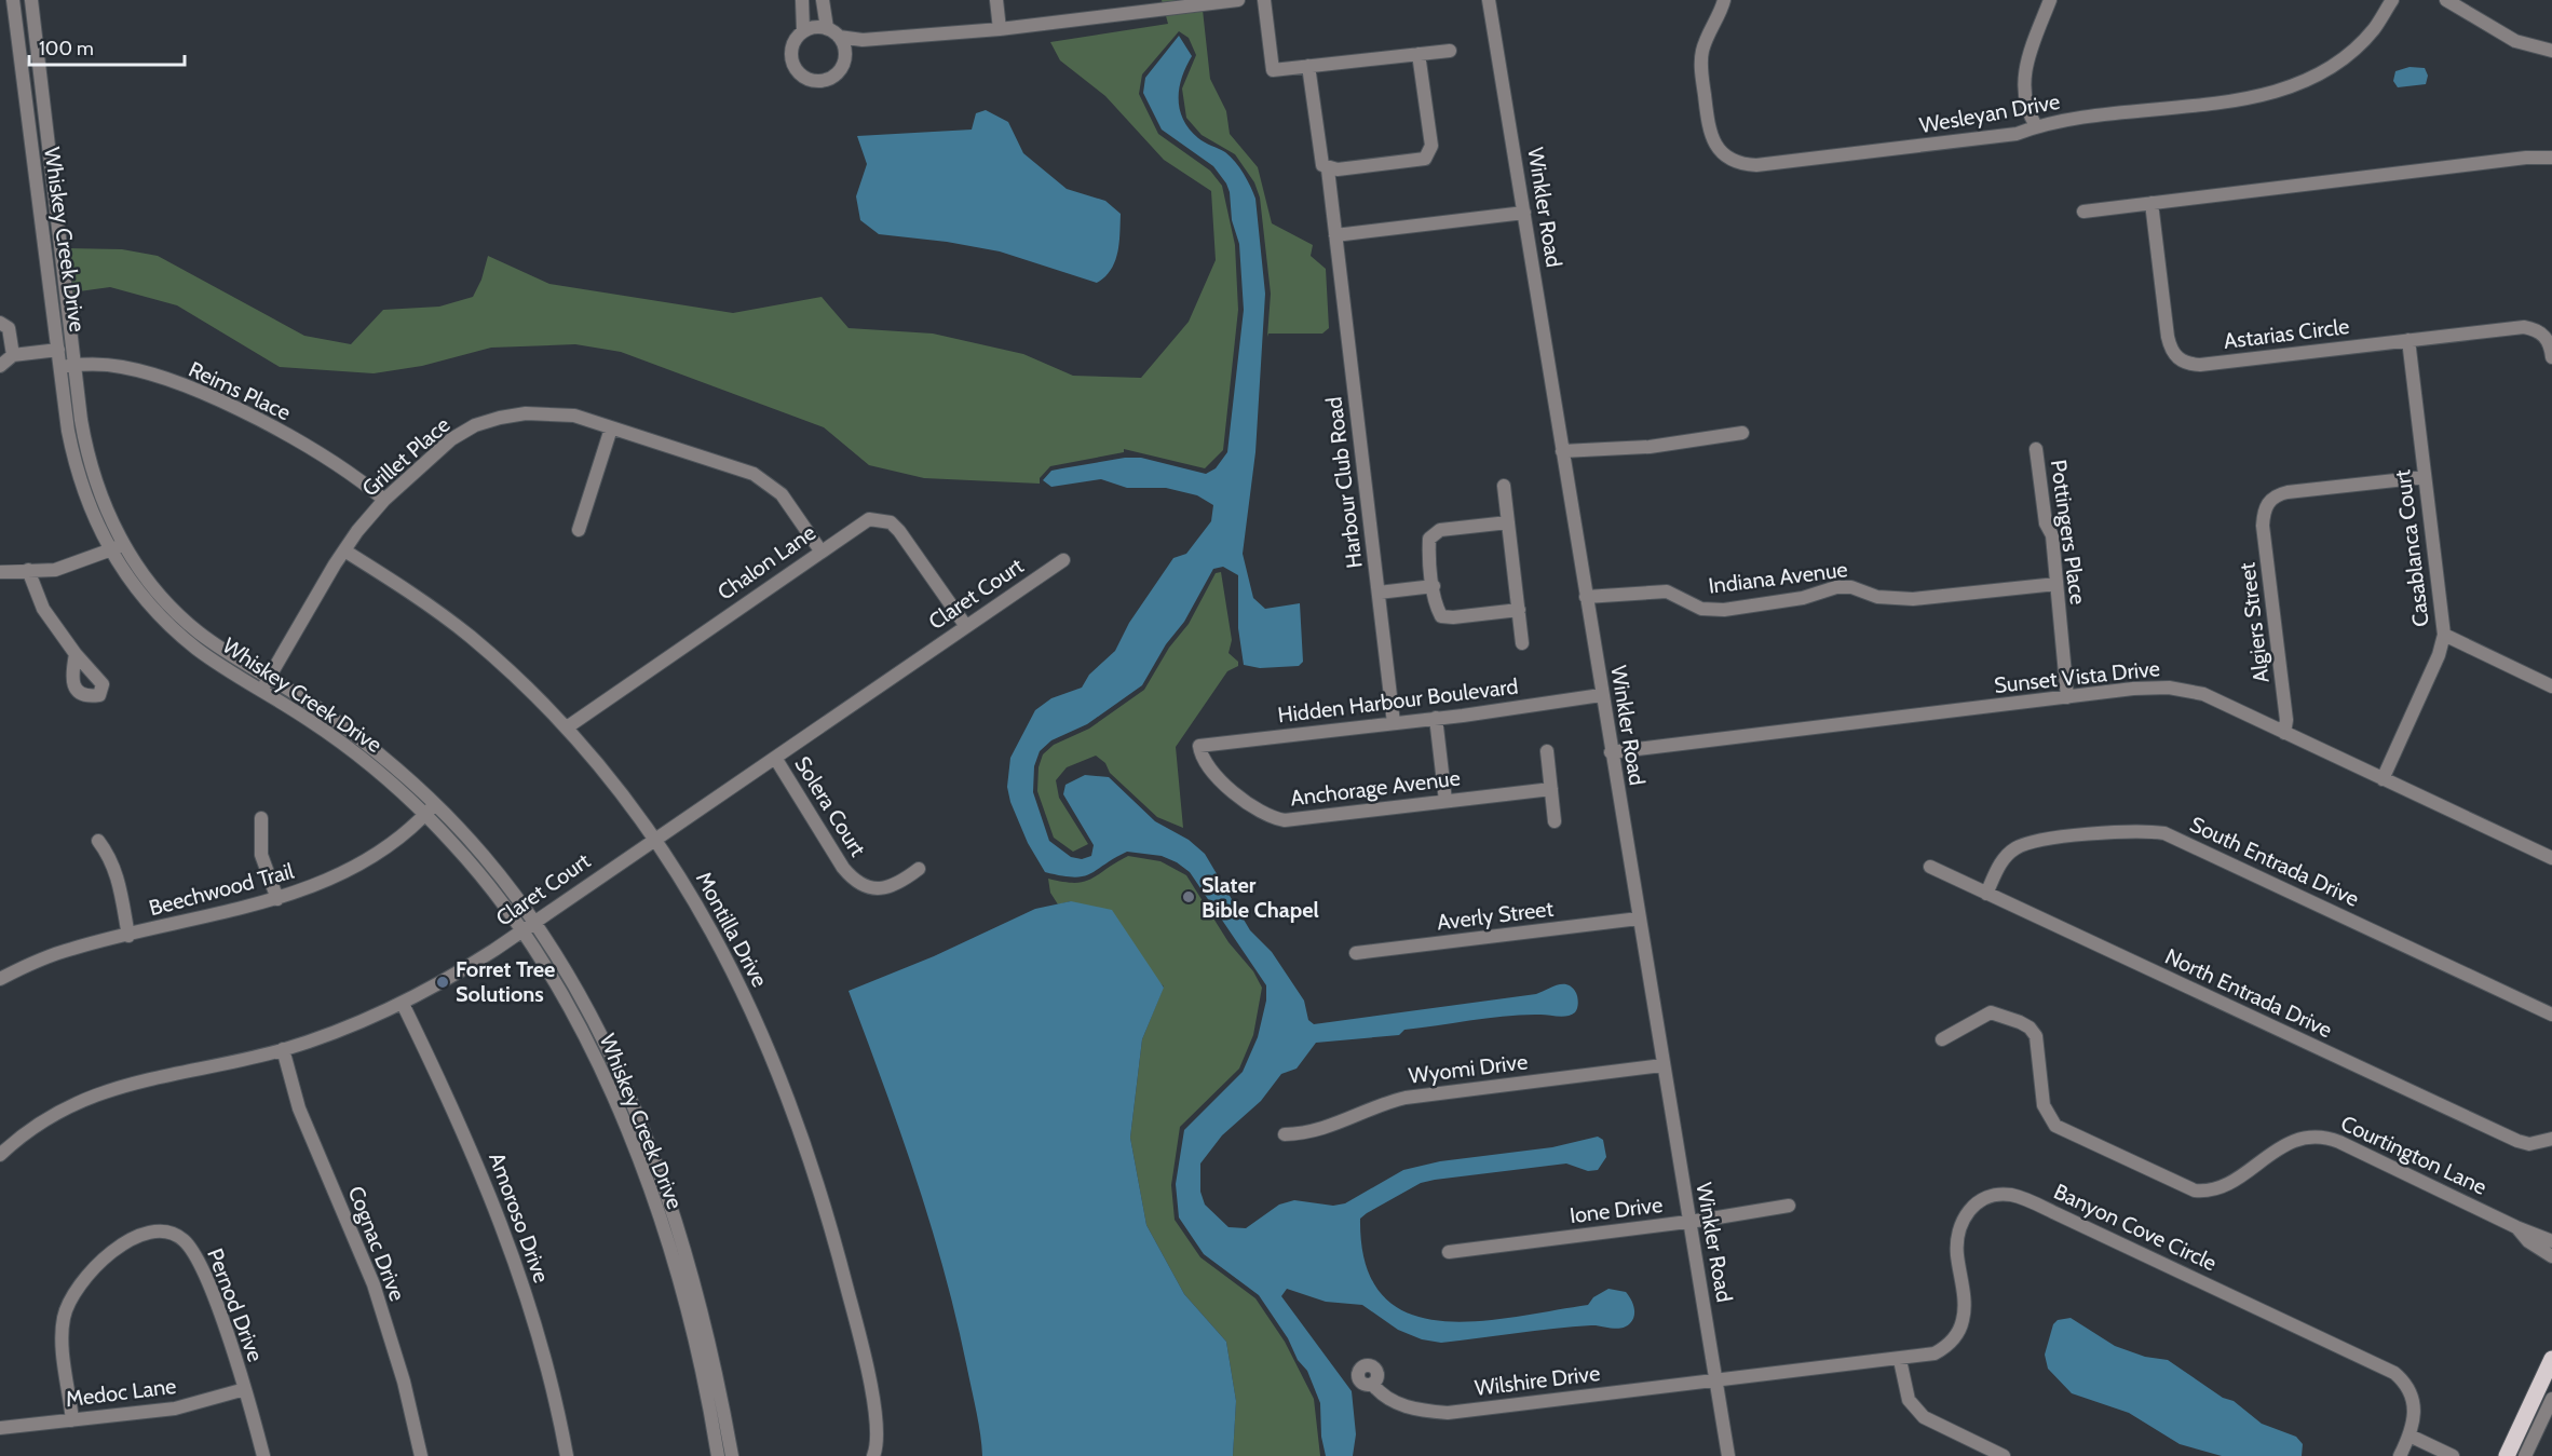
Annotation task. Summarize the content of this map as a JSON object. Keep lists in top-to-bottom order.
{
  "streets": {
    "street": [
      "Wesleyan Drive",
      "Winkler Road",
      "Whiskey Creek Drive",
      "Astarias Circle",
      "Reims Place",
      "Grillet Place",
      "Harbour Club Road",
      "Pottingers Place",
      "Casablanca Court",
      "Chalon Lane",
      "Indiana Avenue",
      "Claret Court",
      "Algiers Street",
      "Sunset Vista Drive",
      "Hidden Harbour Boulevard",
      "Anchorage Avenue",
      "Solera Court",
      "South Entrada Drive",
      "Beechwood Trail",
      "Averly Street",
      "Montilla Drive",
      "North Entrada Drive",
      "Wyomi Drive",
      "Courtington Lane",
      "Ione Drive",
      "Amoroso Drive",
      "Banyon Cove Circle",
      "Cognac Drive",
      "Pernod Drive",
      "Wilshire Drive",
      "Medoc Lane"
    ]
  },
  "crossings": [
    ["Winkler Road", "Indiana Avenue"],
    ["Winkler Road", "Sunset Vista Drive"],
    ["Winkler Road", "Hidden Harbour Boulevard"],
    ["Winkler Road", "Averly Street"],
    ["Winkler Road", "Wyomi Drive"],
    ["Winkler Road", "Ione Drive"],
    ["Winkler Road", "Banyon Cove Circle"],
    ["Winkler Road", "Wilshire Drive"],
    ["Whiskey Creek Drive", "Reims Place"],
    ["Whiskey Creek Drive", "Grillet Place"],
    ["Whiskey Creek Drive", "Claret Court"],
    ["Whiskey Creek Drive", "Beechwood Trail"],
    ["Astarias Circle", "Casablanca Court"],
    ["Reims Place", "Grillet Place"],
    ["Grillet Place", "Chalon Lane"],
    ["Grillet Place", "Montilla Drive"],
    ["Harbour Club Road", "Hidden Harbour Boulevard"],
    ["Pottingers Place", "Indiana Avenue"],
    ["Pottingers Place", "Sunset Vista Drive"],
    ["Casablanca Court", "Algiers Street"],
    ["Casablanca Court", "Sunset Vista Drive"],
    ["Chalon Lane", "Claret Court"],
    ["Chalon Lane", "Montilla Drive"],
    ["Claret Court", "Solera Court"],
    ["Claret Court", "Montilla Drive"],
    ["Claret Court", "Amoroso Drive"],
    ["Claret Court", "Cognac Drive"],
    ["Algiers Street", "Sunset Vista Drive"],
    ["Hidden Harbour Boulevard", "Anchorage Avenue"],
    ["South Entrada Drive", "North Entrada Drive"],
    ["Banyon Cove Circle", "Wilshire Drive"],
    ["Pernod Drive", "Medoc Lane"]
  ],
  "places": ["Slater Bible Chapel", "Forret Tree Solutions"],
  "scale_bar": "100 m"
}
